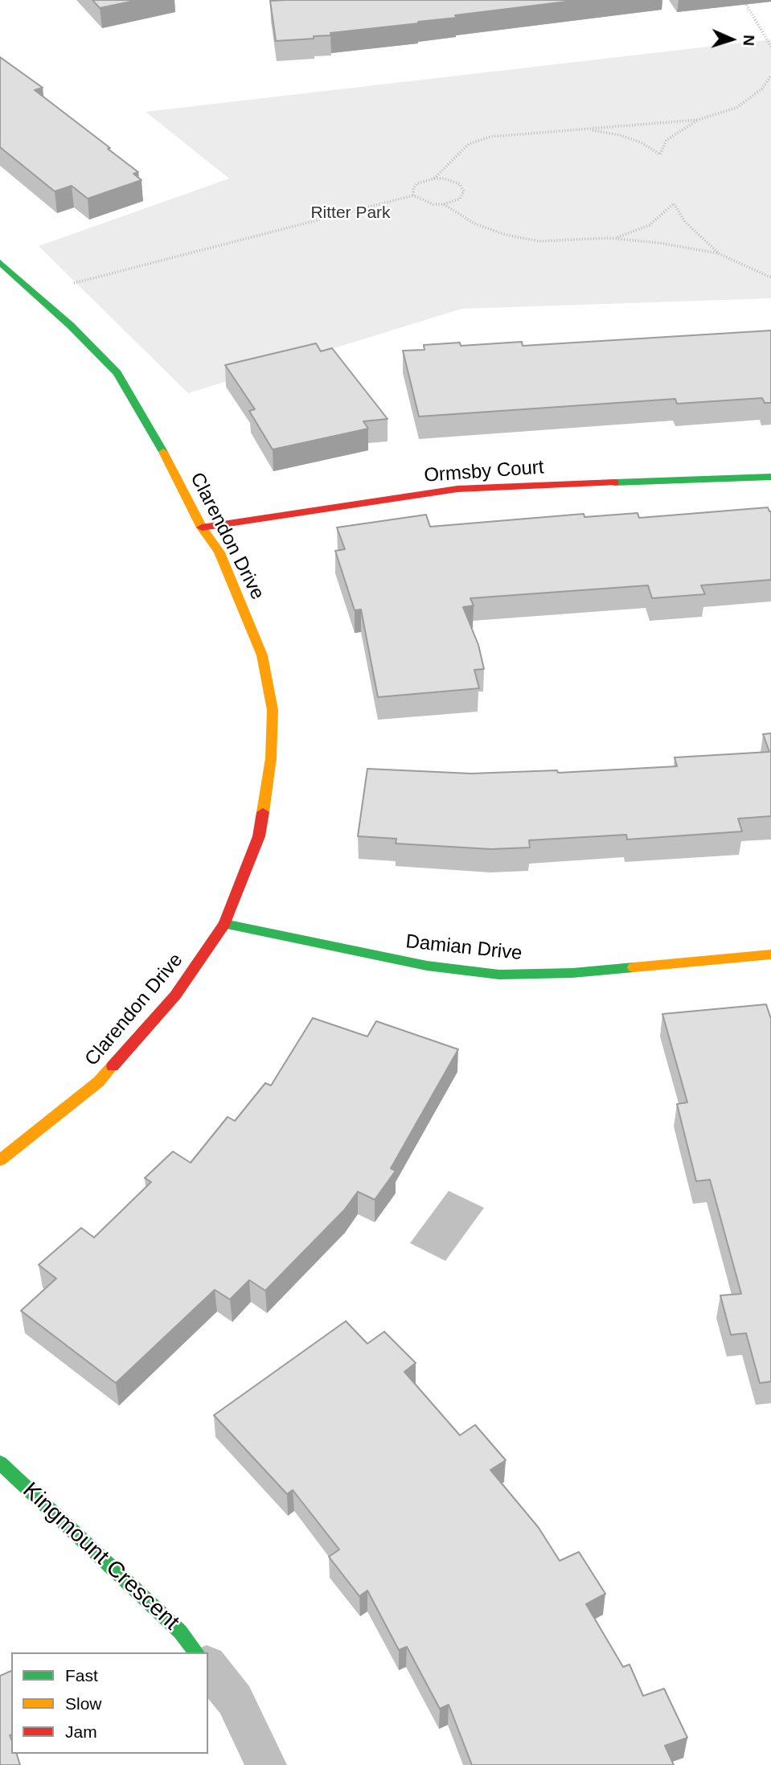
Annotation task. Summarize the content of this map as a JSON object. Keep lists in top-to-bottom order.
{
  "streets": {
    "street": [
      "Ormsby Court",
      "Clarendon Drive",
      "Damian Drive",
      "Kingmount Crescent"
    ]
  },
  "crossings": [
    ["Ormsby Court", "Clarendon Drive"],
    ["Clarendon Drive", "Damian Drive"]
  ],
  "parks": ["Ritter Park"],
  "legend": ["Fast", "Slow", "Jam"],
  "north": "right"
}
